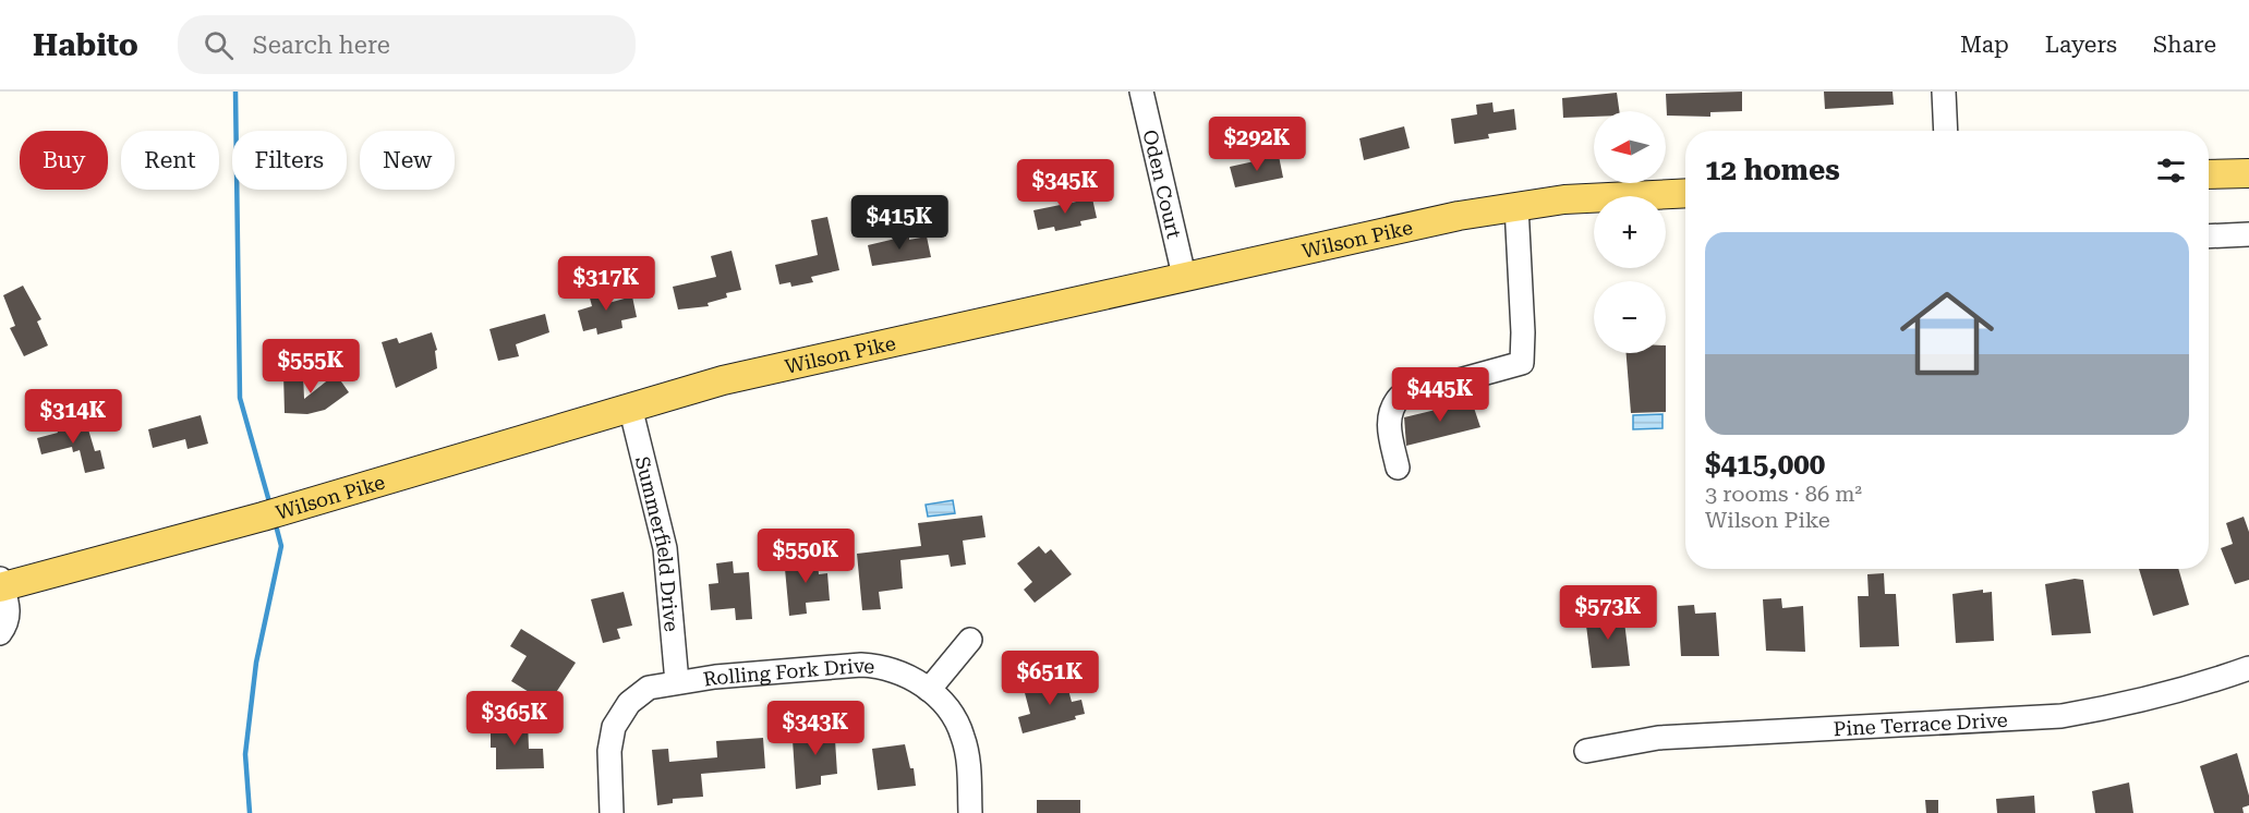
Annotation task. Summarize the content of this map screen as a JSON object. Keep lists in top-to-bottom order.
{
  "streets": {
    "main road": ["Wilson Pike"],
    "street": [
      "Oden Court",
      "Summerfield Drive",
      "Rolling Fork Drive",
      "Pine Terrace Drive"
    ]
  },
  "crossings": [
    ["Oden Court", "Wilson Pike"],
    ["Wilson Pike", "Summerfield Drive"],
    ["Summerfield Drive", "Rolling Fork Drive"]
  ],
  "north": "left",
  "page": {
    "header": "Habito",
    "search": "Search here",
    "nav": ["Map", "Layers", "Share"],
    "map_buttons": ["+", "−"],
    "price": [
      "$292K",
      "$345K",
      "$415K",
      "$317K",
      "$555K",
      "$445K",
      "$314K",
      "$550K",
      "$573K",
      "$651K",
      "$365K",
      "$343K"
    ],
    "chip": [
      "Buy",
      "Rent",
      "Filters",
      "New"
    ],
    "heading": "12 homes",
    "list": [
      {
        "name": "$415,000",
        "note": "3 rooms · 86 m² · Wilson Pike"
      }
    ]
  }
}
